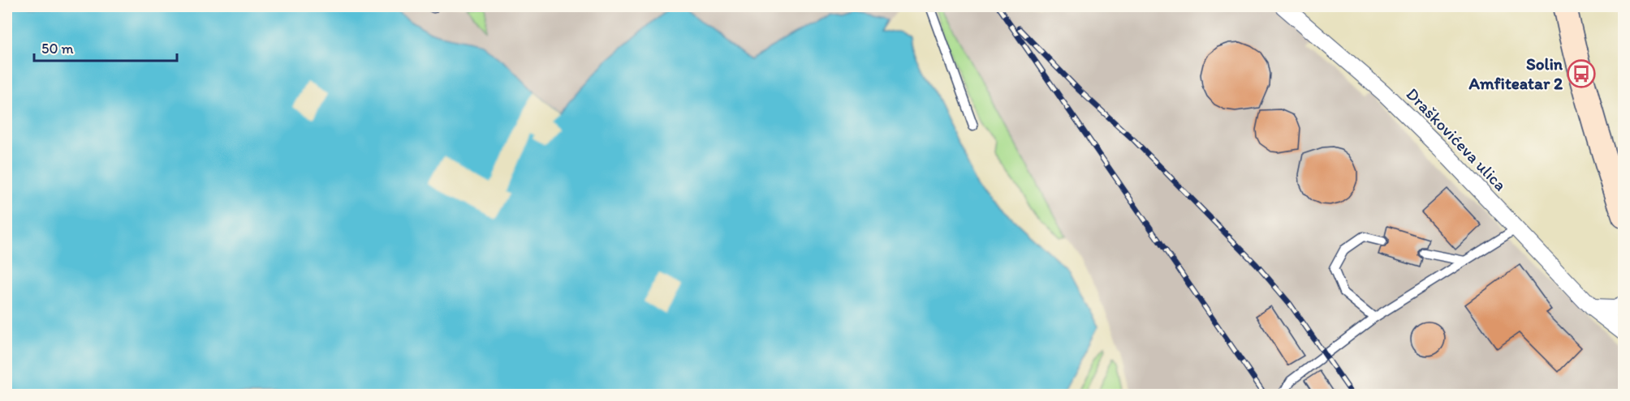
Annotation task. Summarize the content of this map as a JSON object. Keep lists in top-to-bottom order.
{
  "streets": {
    "street": ["Draškovićeva ulica"]
  },
  "places": {
    "bus stop": ["Solin Amfiteatar 2"]
  },
  "scale_bar": "50 m"
}
